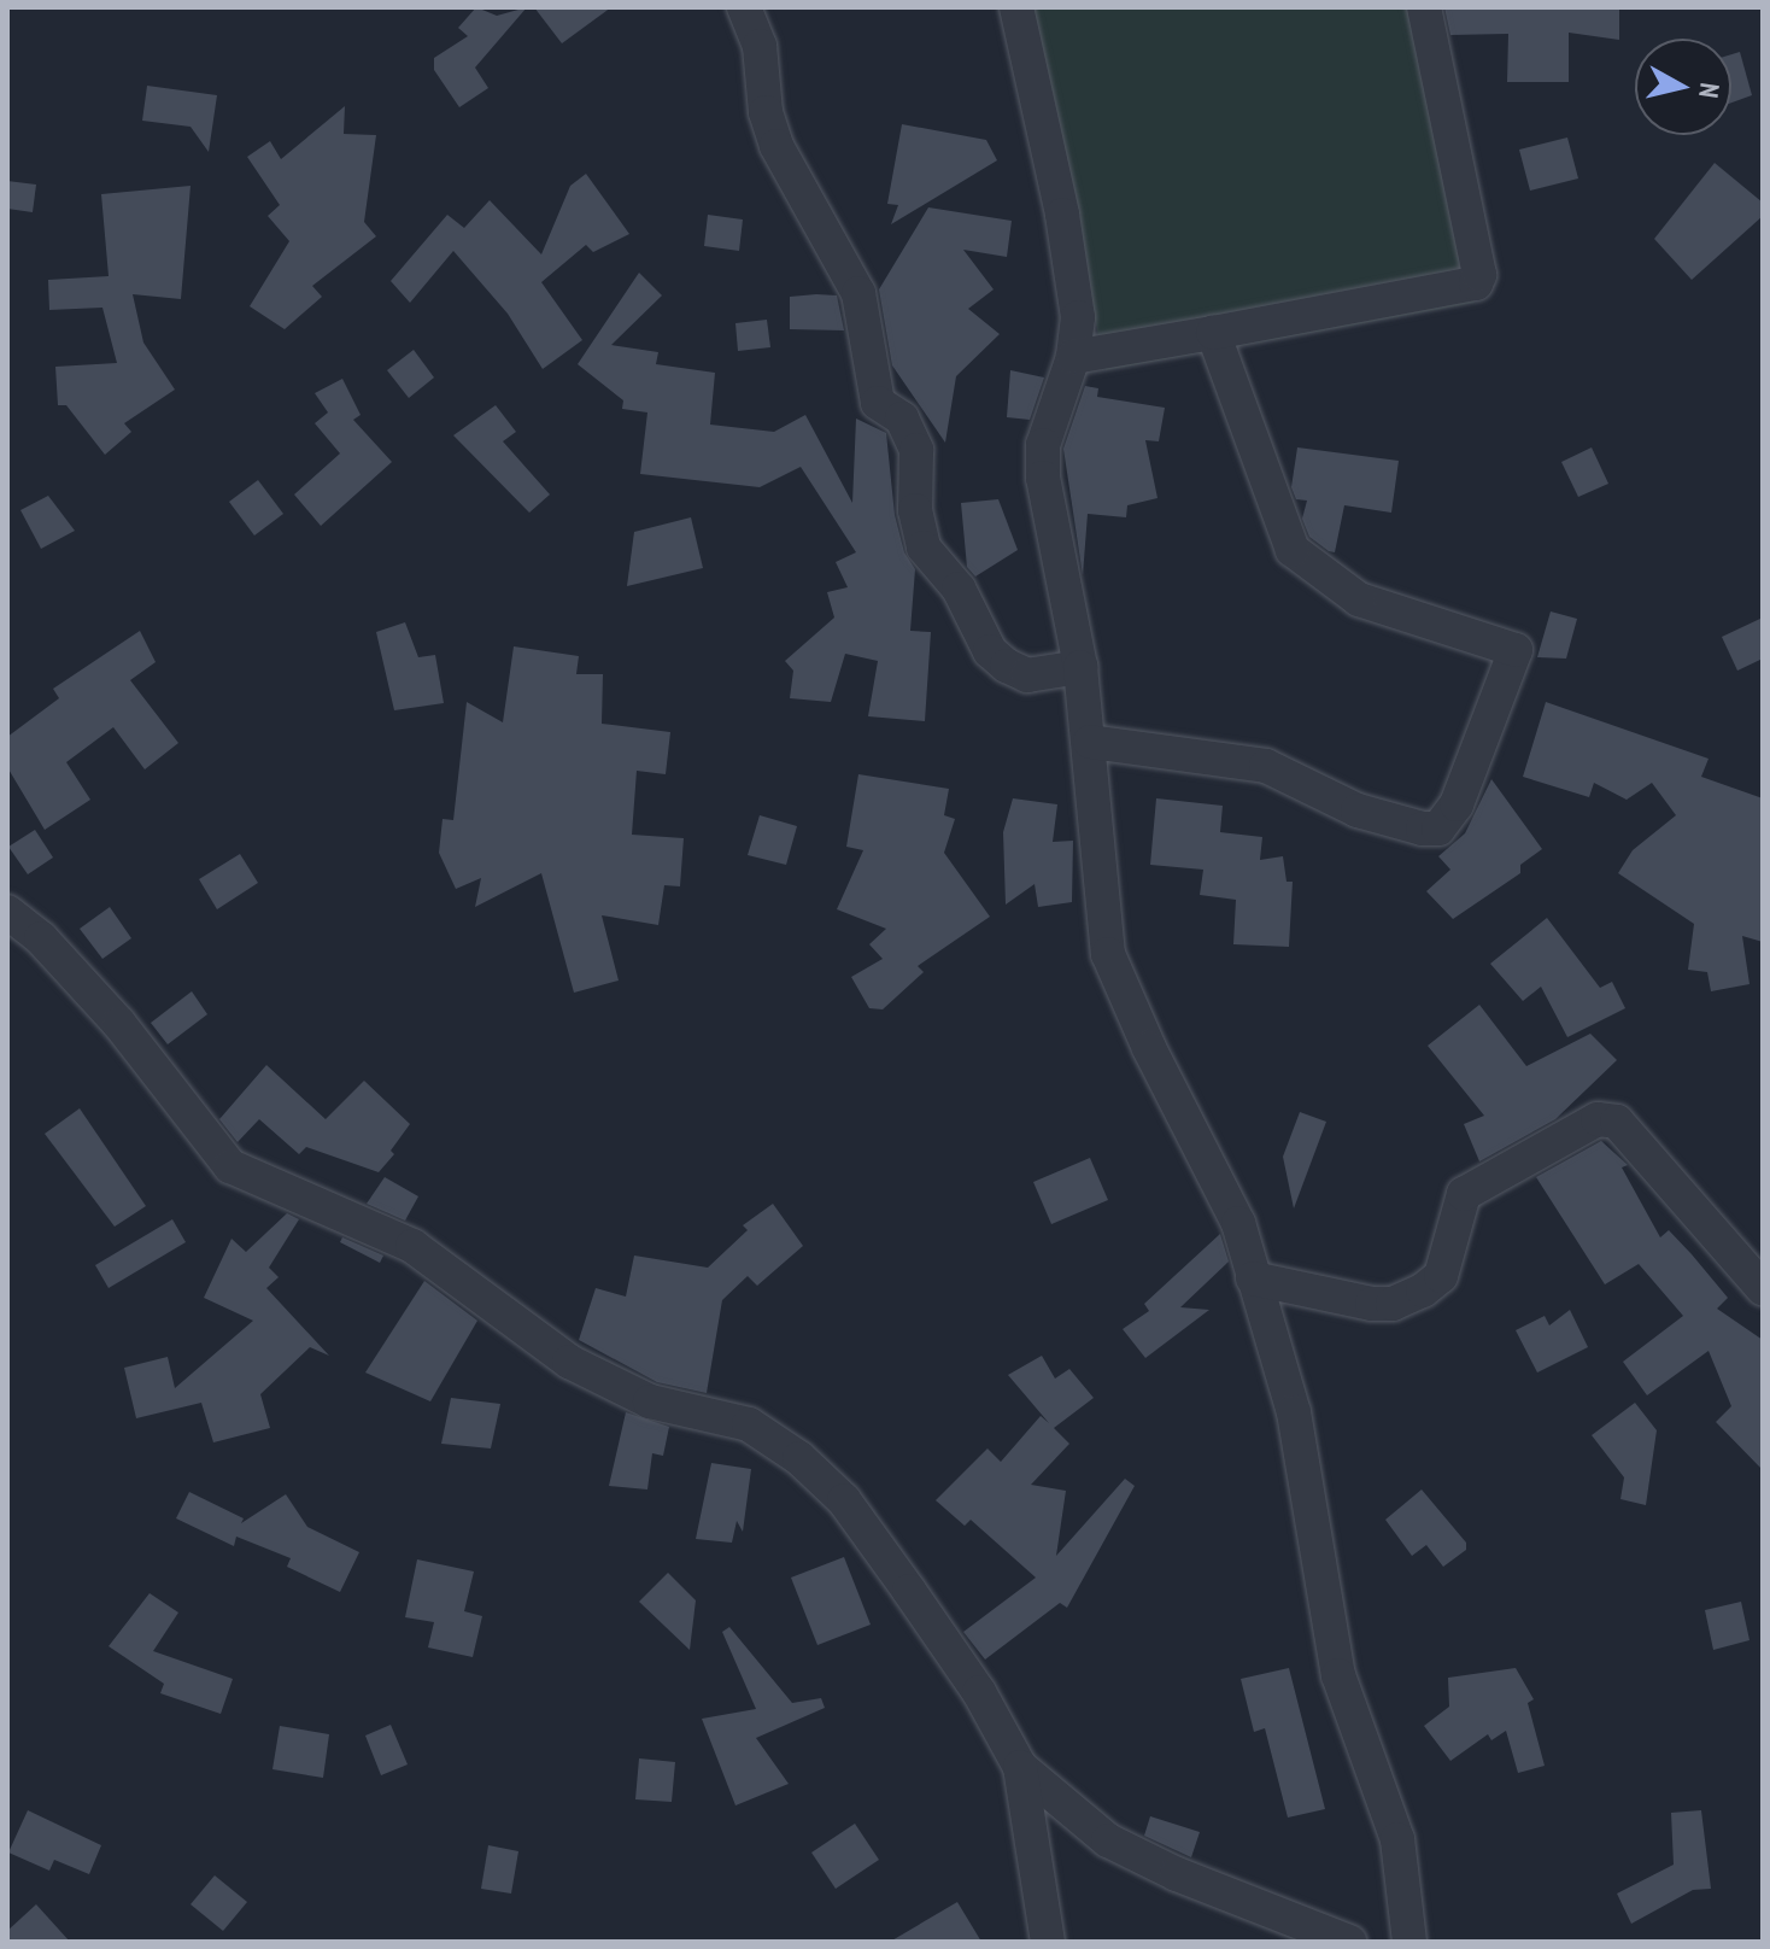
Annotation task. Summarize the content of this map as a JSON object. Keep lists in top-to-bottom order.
{
  "north": "right"
}
